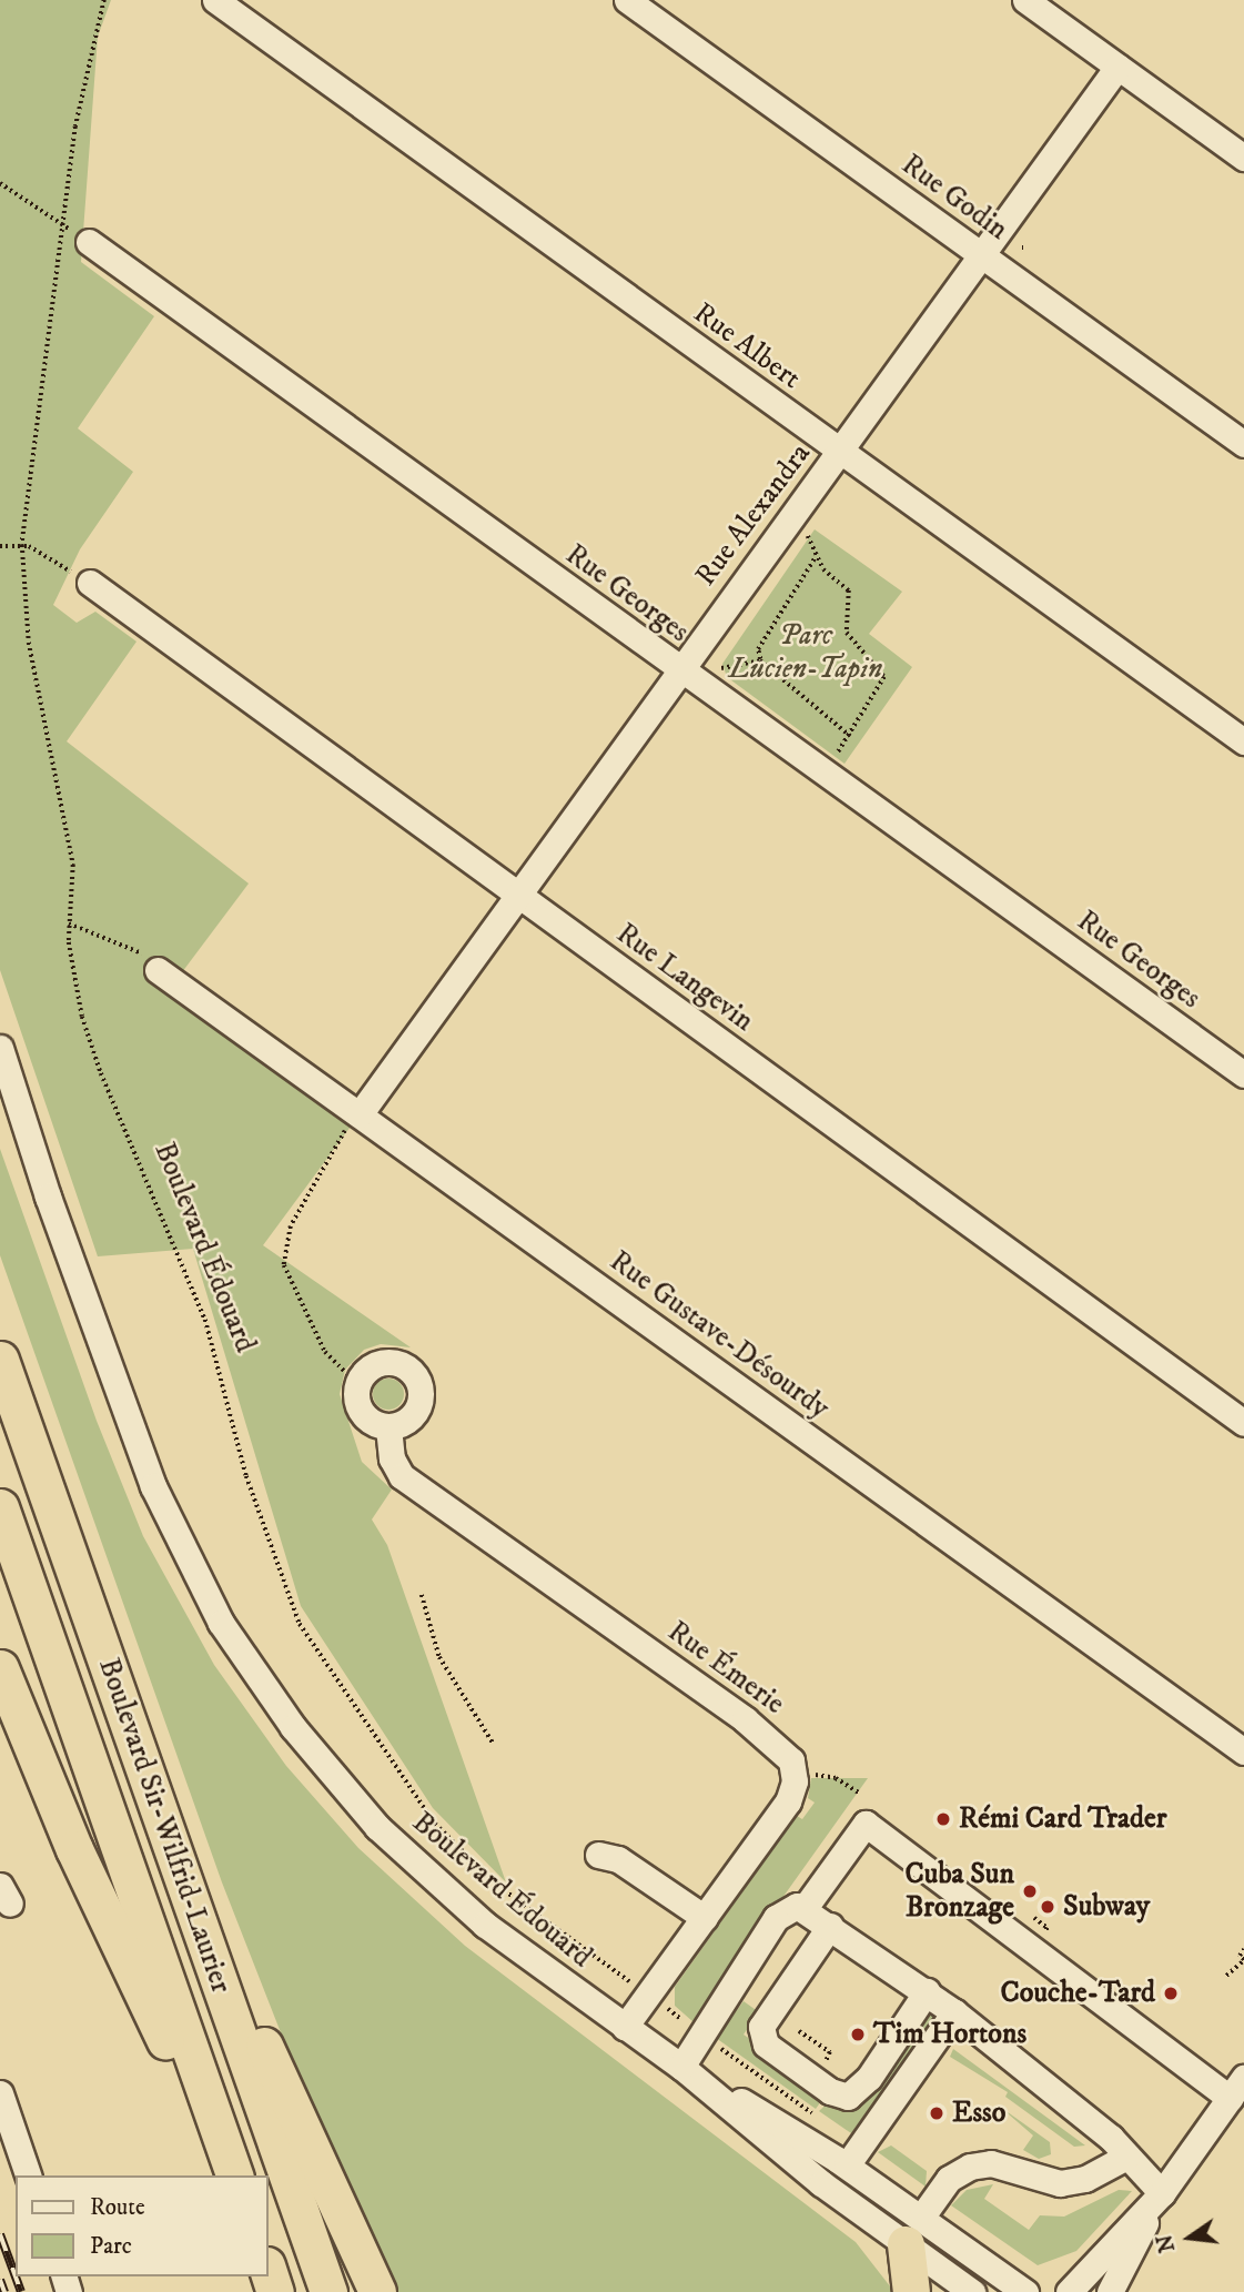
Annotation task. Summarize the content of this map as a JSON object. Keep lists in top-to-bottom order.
{
  "streets": {
    "highway": ["Boulevard Sir-Wilfrid-Laurier"],
    "street": [
      "Rue Godin",
      "Rue Albert",
      "Rue Alexandra",
      "Rue Georges",
      "Rue Langevin",
      "Boulevard Édouard",
      "Rue Gustave-Désourdy",
      "Rue Émerie"
    ]
  },
  "crossings": [
    ["Rue Godin", "Rue Alexandra"],
    ["Rue Albert", "Rue Alexandra"],
    ["Rue Alexandra", "Rue Georges"],
    ["Rue Alexandra", "Rue Langevin"],
    ["Rue Alexandra", "Rue Gustave-Désourdy"],
    ["Boulevard Édouard", "Rue Émerie"]
  ],
  "parks": ["Parc Lucien-Tapin"],
  "places": [
    "Rémi Card Trader",
    "Cuba Sun Bronzage",
    "Subway",
    "Couche-Tard",
    "Tim Hortons",
    "Esso"
  ],
  "legend": ["Route", "Parc"],
  "north": "left"
}
